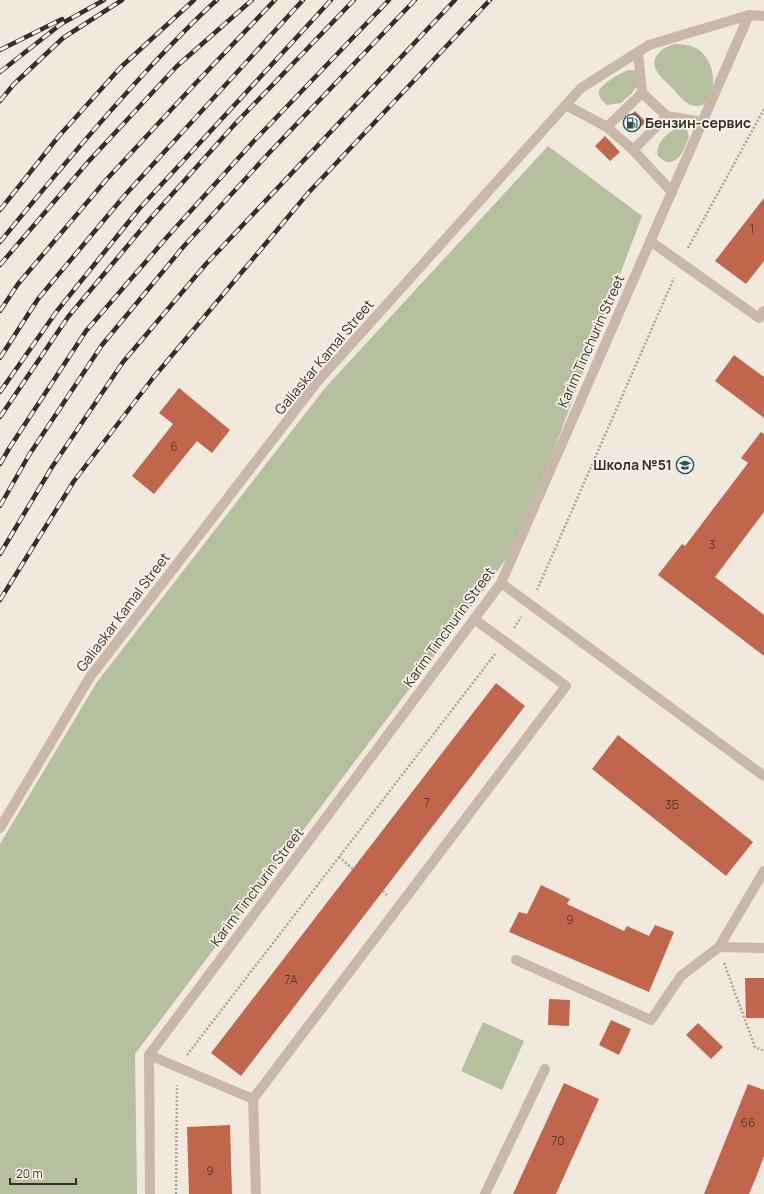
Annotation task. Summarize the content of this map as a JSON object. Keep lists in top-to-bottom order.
{
  "streets": {
    "street": ["Karim Tinchurin Street", "Galiaskar Kamal Street"]
  },
  "crossings": [
    ["Karim Tinchurin Street", "Galiaskar Kamal Street"]
  ],
  "places": {
    "fuel station": ["Бензин-сервис"],
    "school or university": ["Школа №51"]
  },
  "house_numbers": [
    "1",
    "6",
    "3",
    "7",
    "3Б",
    "9",
    "7А",
    "66",
    "70",
    "9"
  ],
  "scale_bar": "20 m"
}
